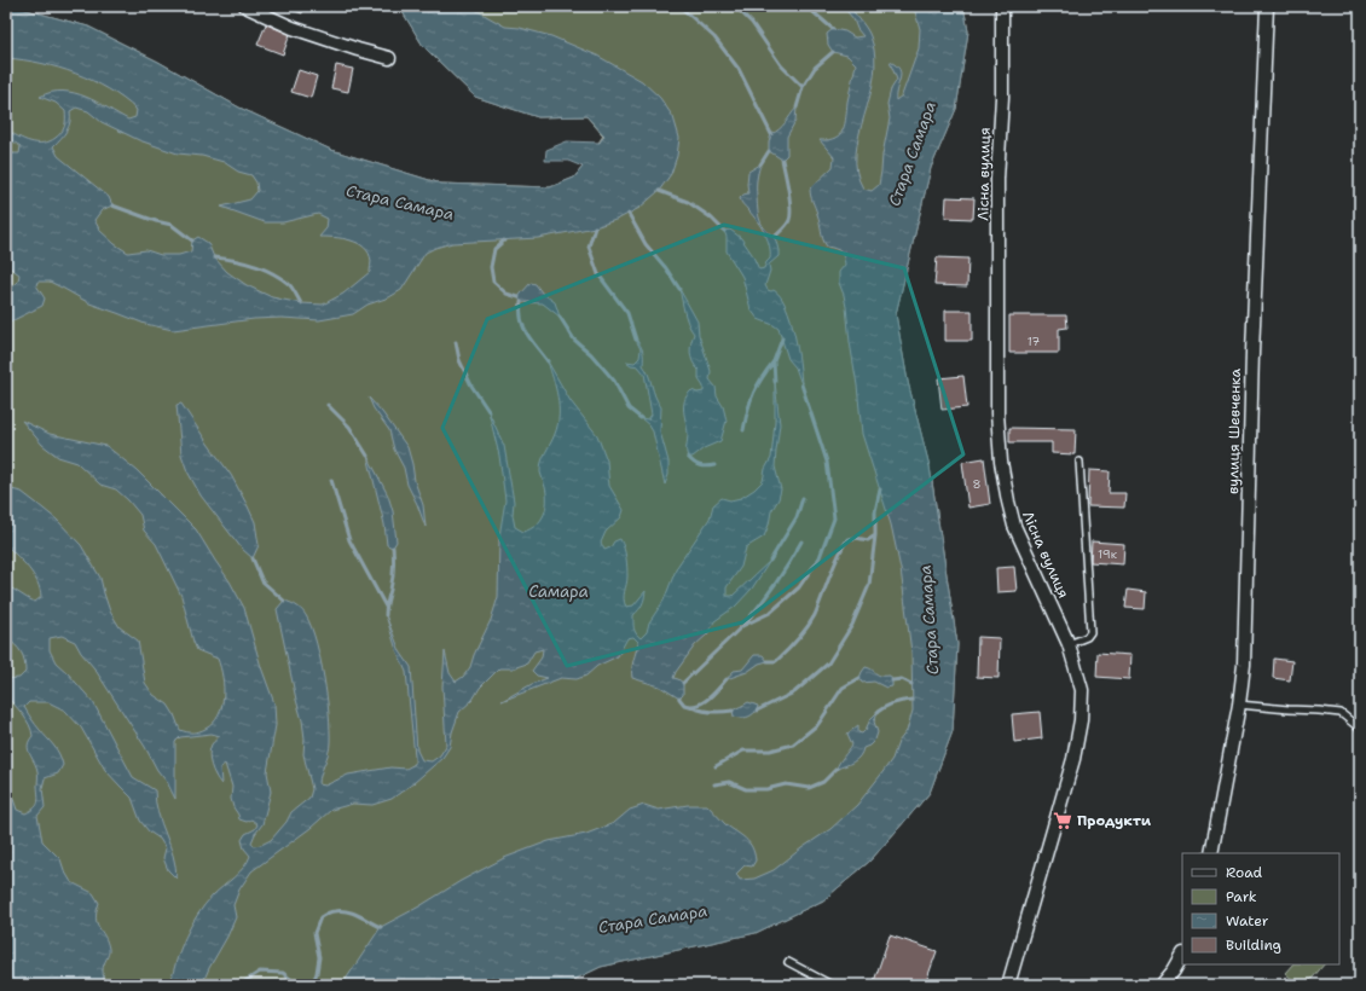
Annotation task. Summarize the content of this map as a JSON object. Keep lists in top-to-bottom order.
{
  "streets": {
    "street": ["Лісна вулиця", "вулиця Шевченка"]
  },
  "water": ["Стара Самара", "Самара"],
  "places": {
    "supermarket": ["Продукти"]
  },
  "house_numbers": ["17", "8", "19к"],
  "legend": [
    "Road",
    "Park",
    "Water",
    "Building"
  ]
}
